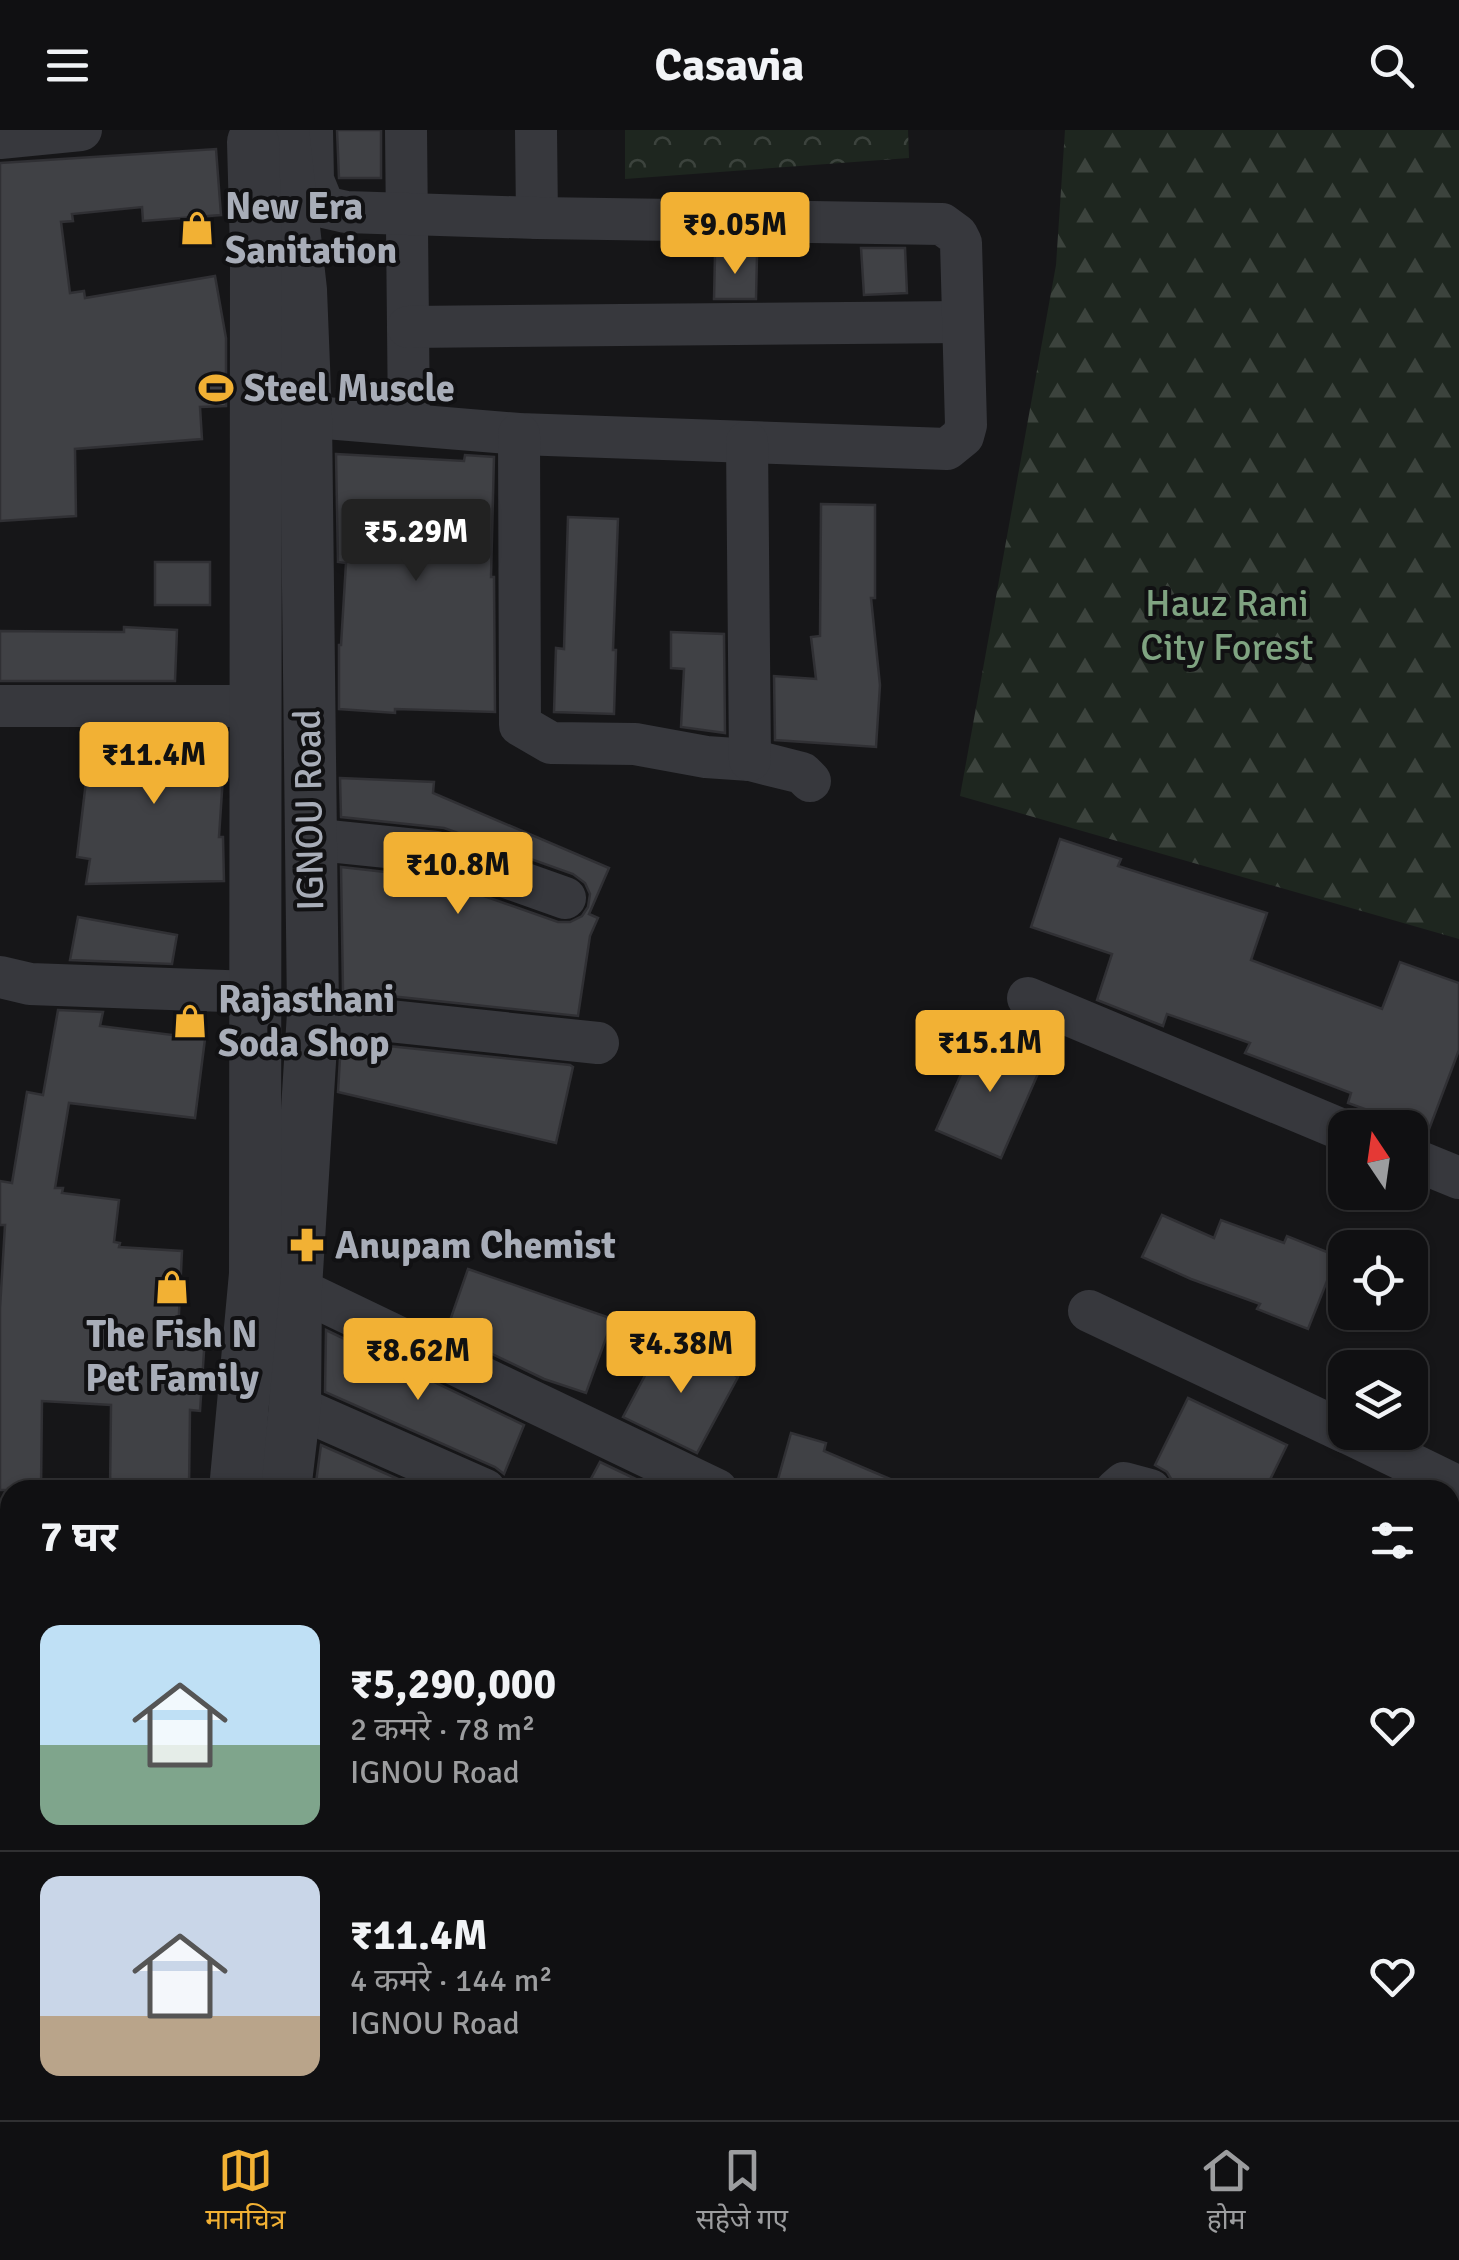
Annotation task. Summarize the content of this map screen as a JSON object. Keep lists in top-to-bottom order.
{
  "streets": {
    "street": ["IGNOU Road"]
  },
  "parks": ["Hauz Rani City Forest"],
  "places": {
    "shop": ["New Era Sanitation", "Rajasthani Soda Shop", "The Fish N Pet Family"],
    "sports": ["Steel Muscle"],
    "pharmacy": ["Anupam Chemist"]
  },
  "north": "top",
  "page": {
    "header": "Casavia",
    "price": [
      "₹9.05M",
      "₹5.29M",
      "₹11.4M",
      "₹10.8M",
      "₹15.1M",
      "₹4.38M",
      "₹8.62M"
    ],
    "heading": "7 घर",
    "list": [
      {
        "name": "₹5,290,000",
        "note": "2 कमरे · 78 m² · IGNOU Road"
      },
      {
        "name": "₹11.4M",
        "note": "4 कमरे · 144 m² · IGNOU Road"
      }
    ],
    "tabs": ["मानचित्र", "सहेजे गए", "होम"]
  }
}
